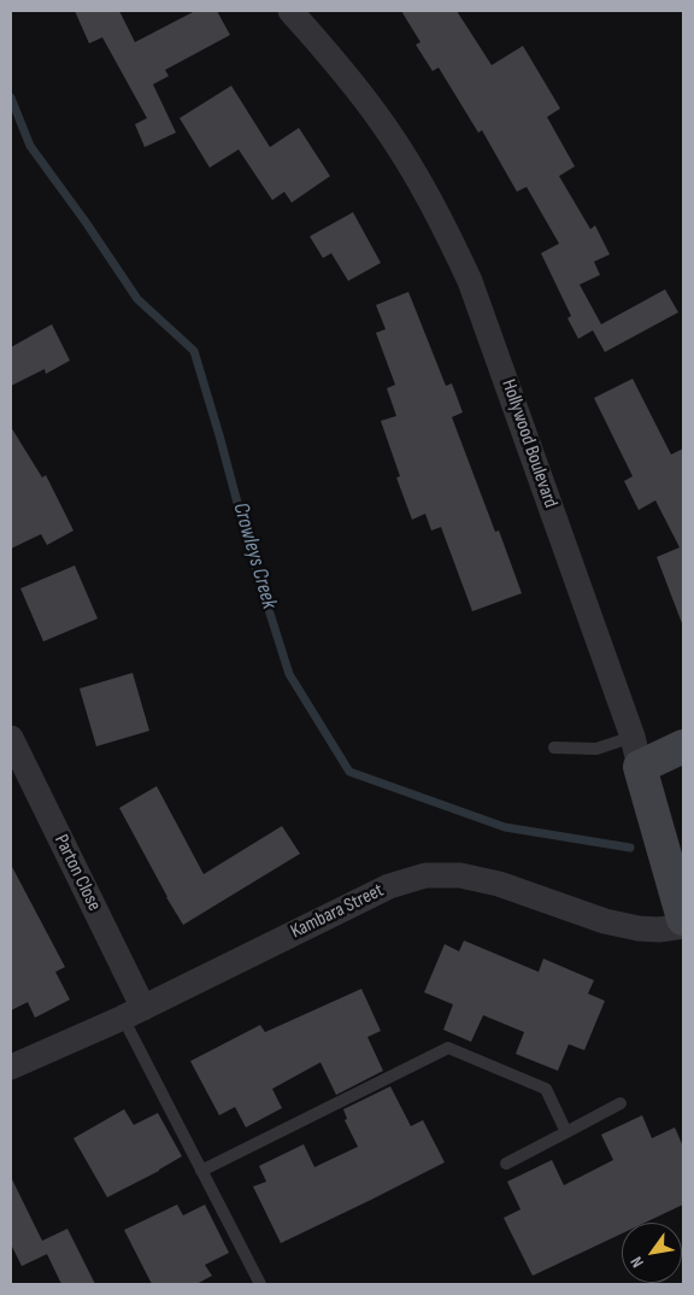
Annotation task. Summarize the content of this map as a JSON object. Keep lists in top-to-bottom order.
{
  "streets": {
    "street": ["Hollywood Boulevard", "Parton Close", "Kambara Street"]
  },
  "crossings": [
    ["Parton Close", "Kambara Street"]
  ],
  "water": ["Crowleys Creek"],
  "north": "bottom left"
}
